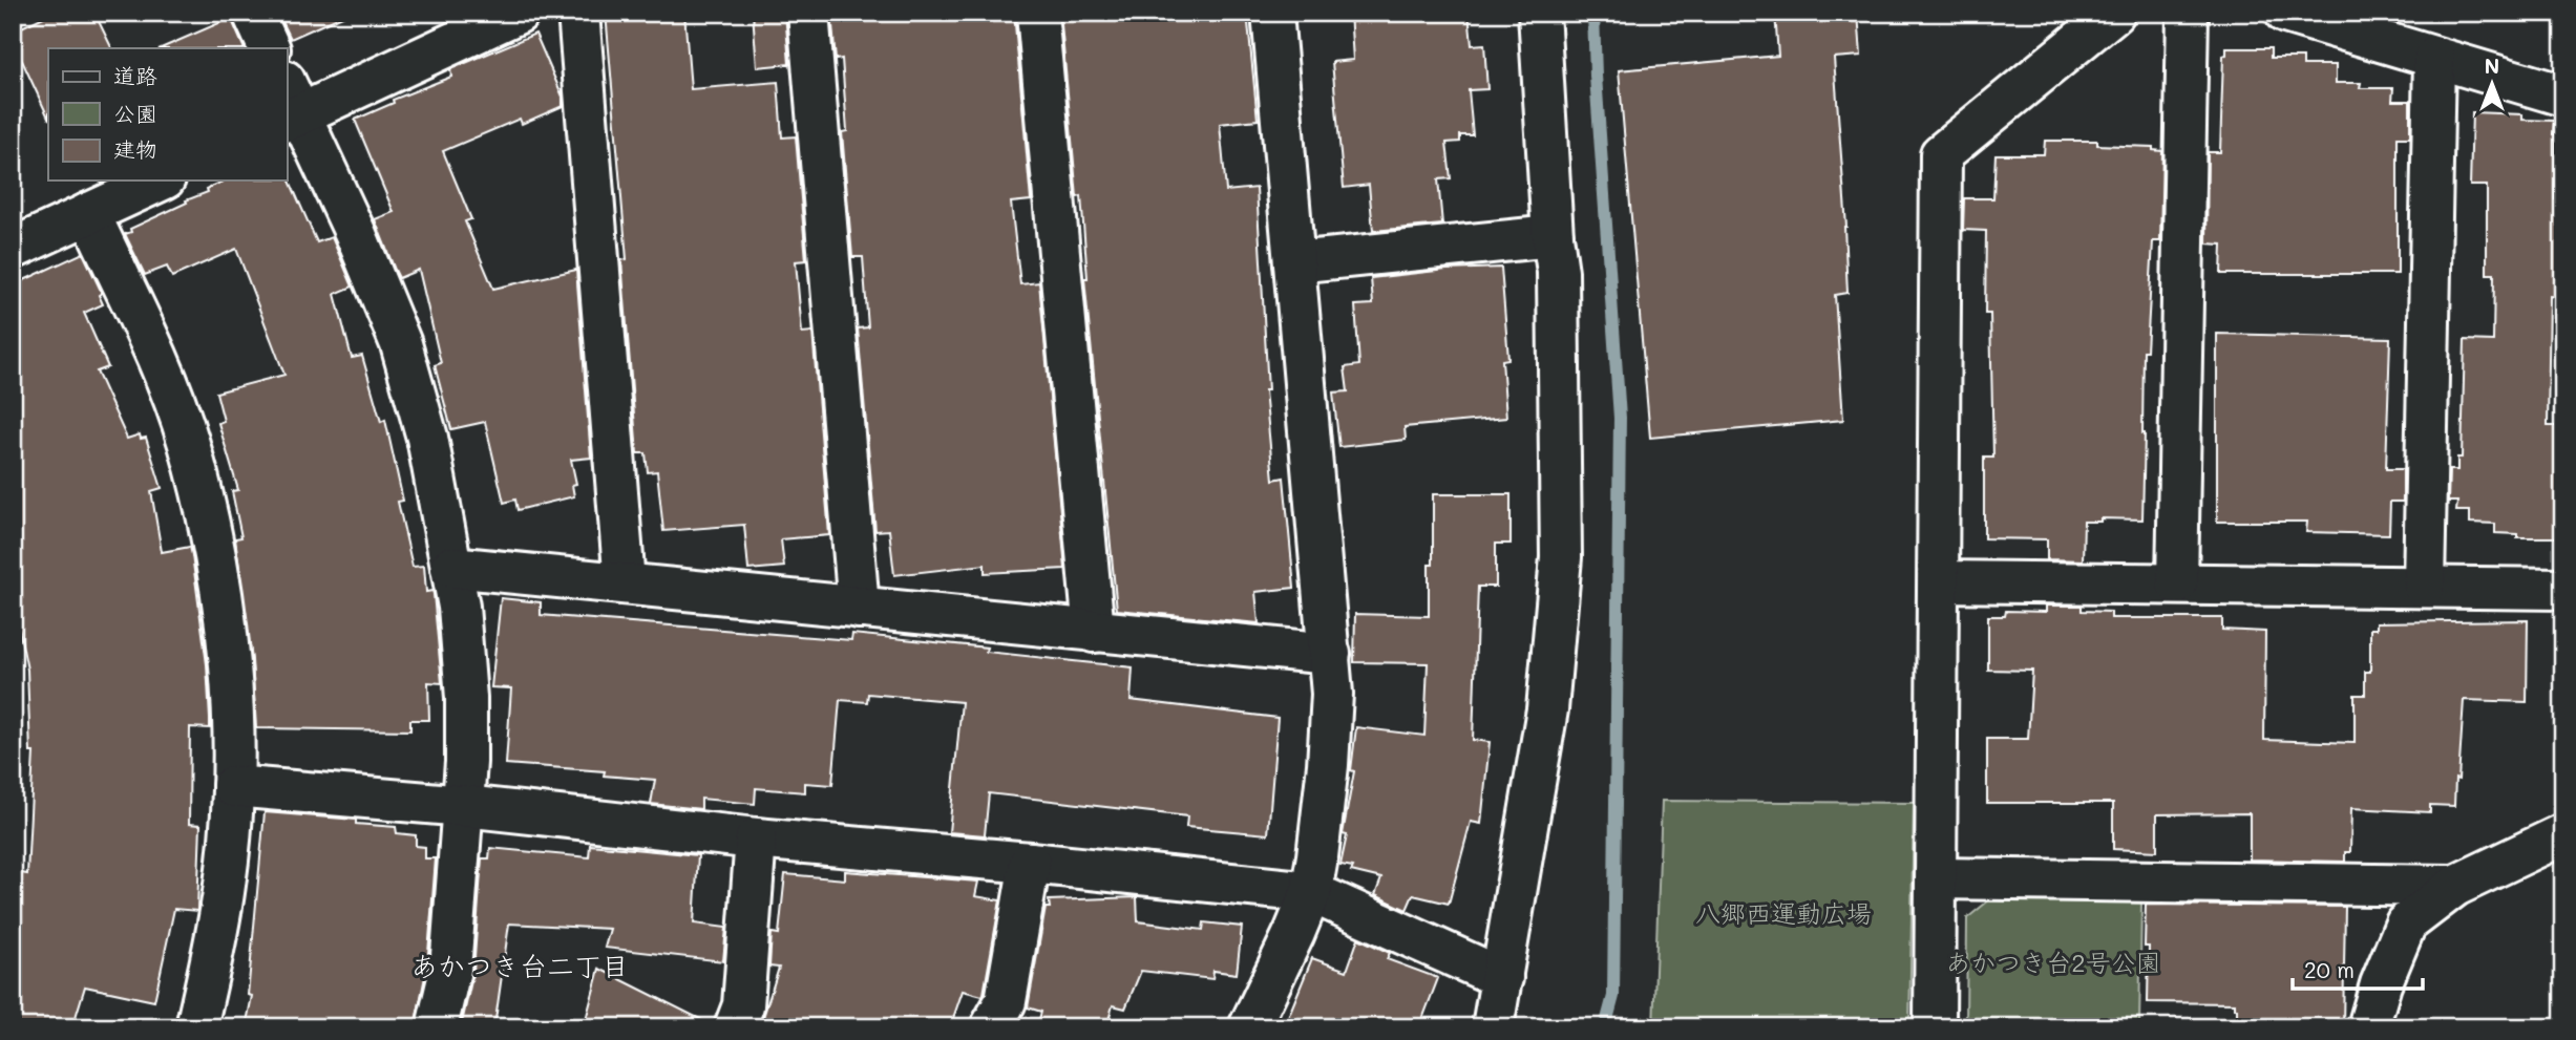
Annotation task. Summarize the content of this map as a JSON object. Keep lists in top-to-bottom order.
{
  "districts": ["あかつき台二丁目"],
  "parks": ["八郷西運動広場", "あかつき台2号公園"],
  "legend": ["道路", "公園", "建物"],
  "scale_bar": "20 m",
  "north": "top"
}
